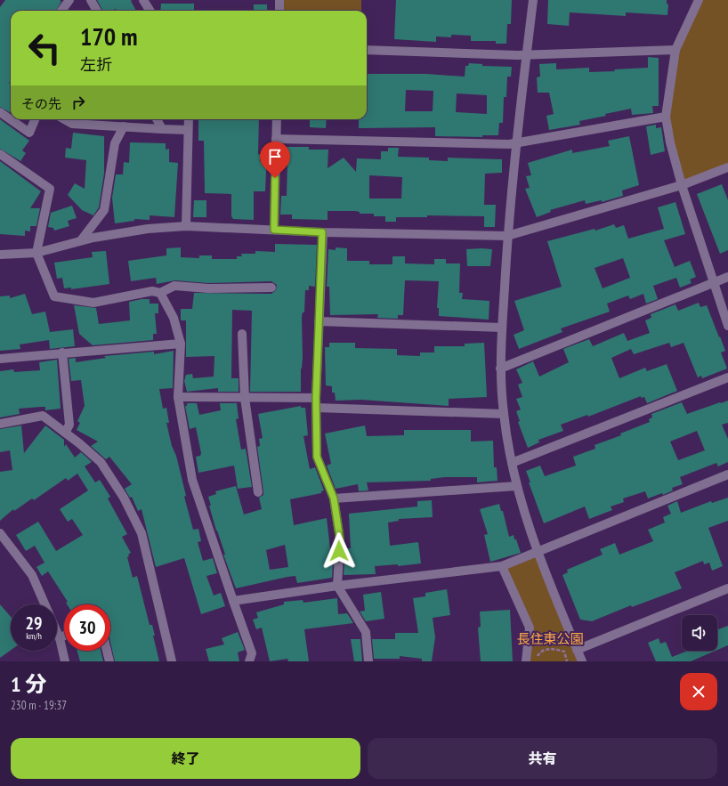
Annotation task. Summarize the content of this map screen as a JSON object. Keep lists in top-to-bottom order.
{
  "parks": ["長住東公園"],
  "page": {
    "turn": ["170 m", "左折"],
    "then": "その先",
    "speed": "29 km/h",
    "limit": "30",
    "heading": ["1 分", "230 m · 19:37"],
    "buttons": ["終了", "共有"]
  }
}
